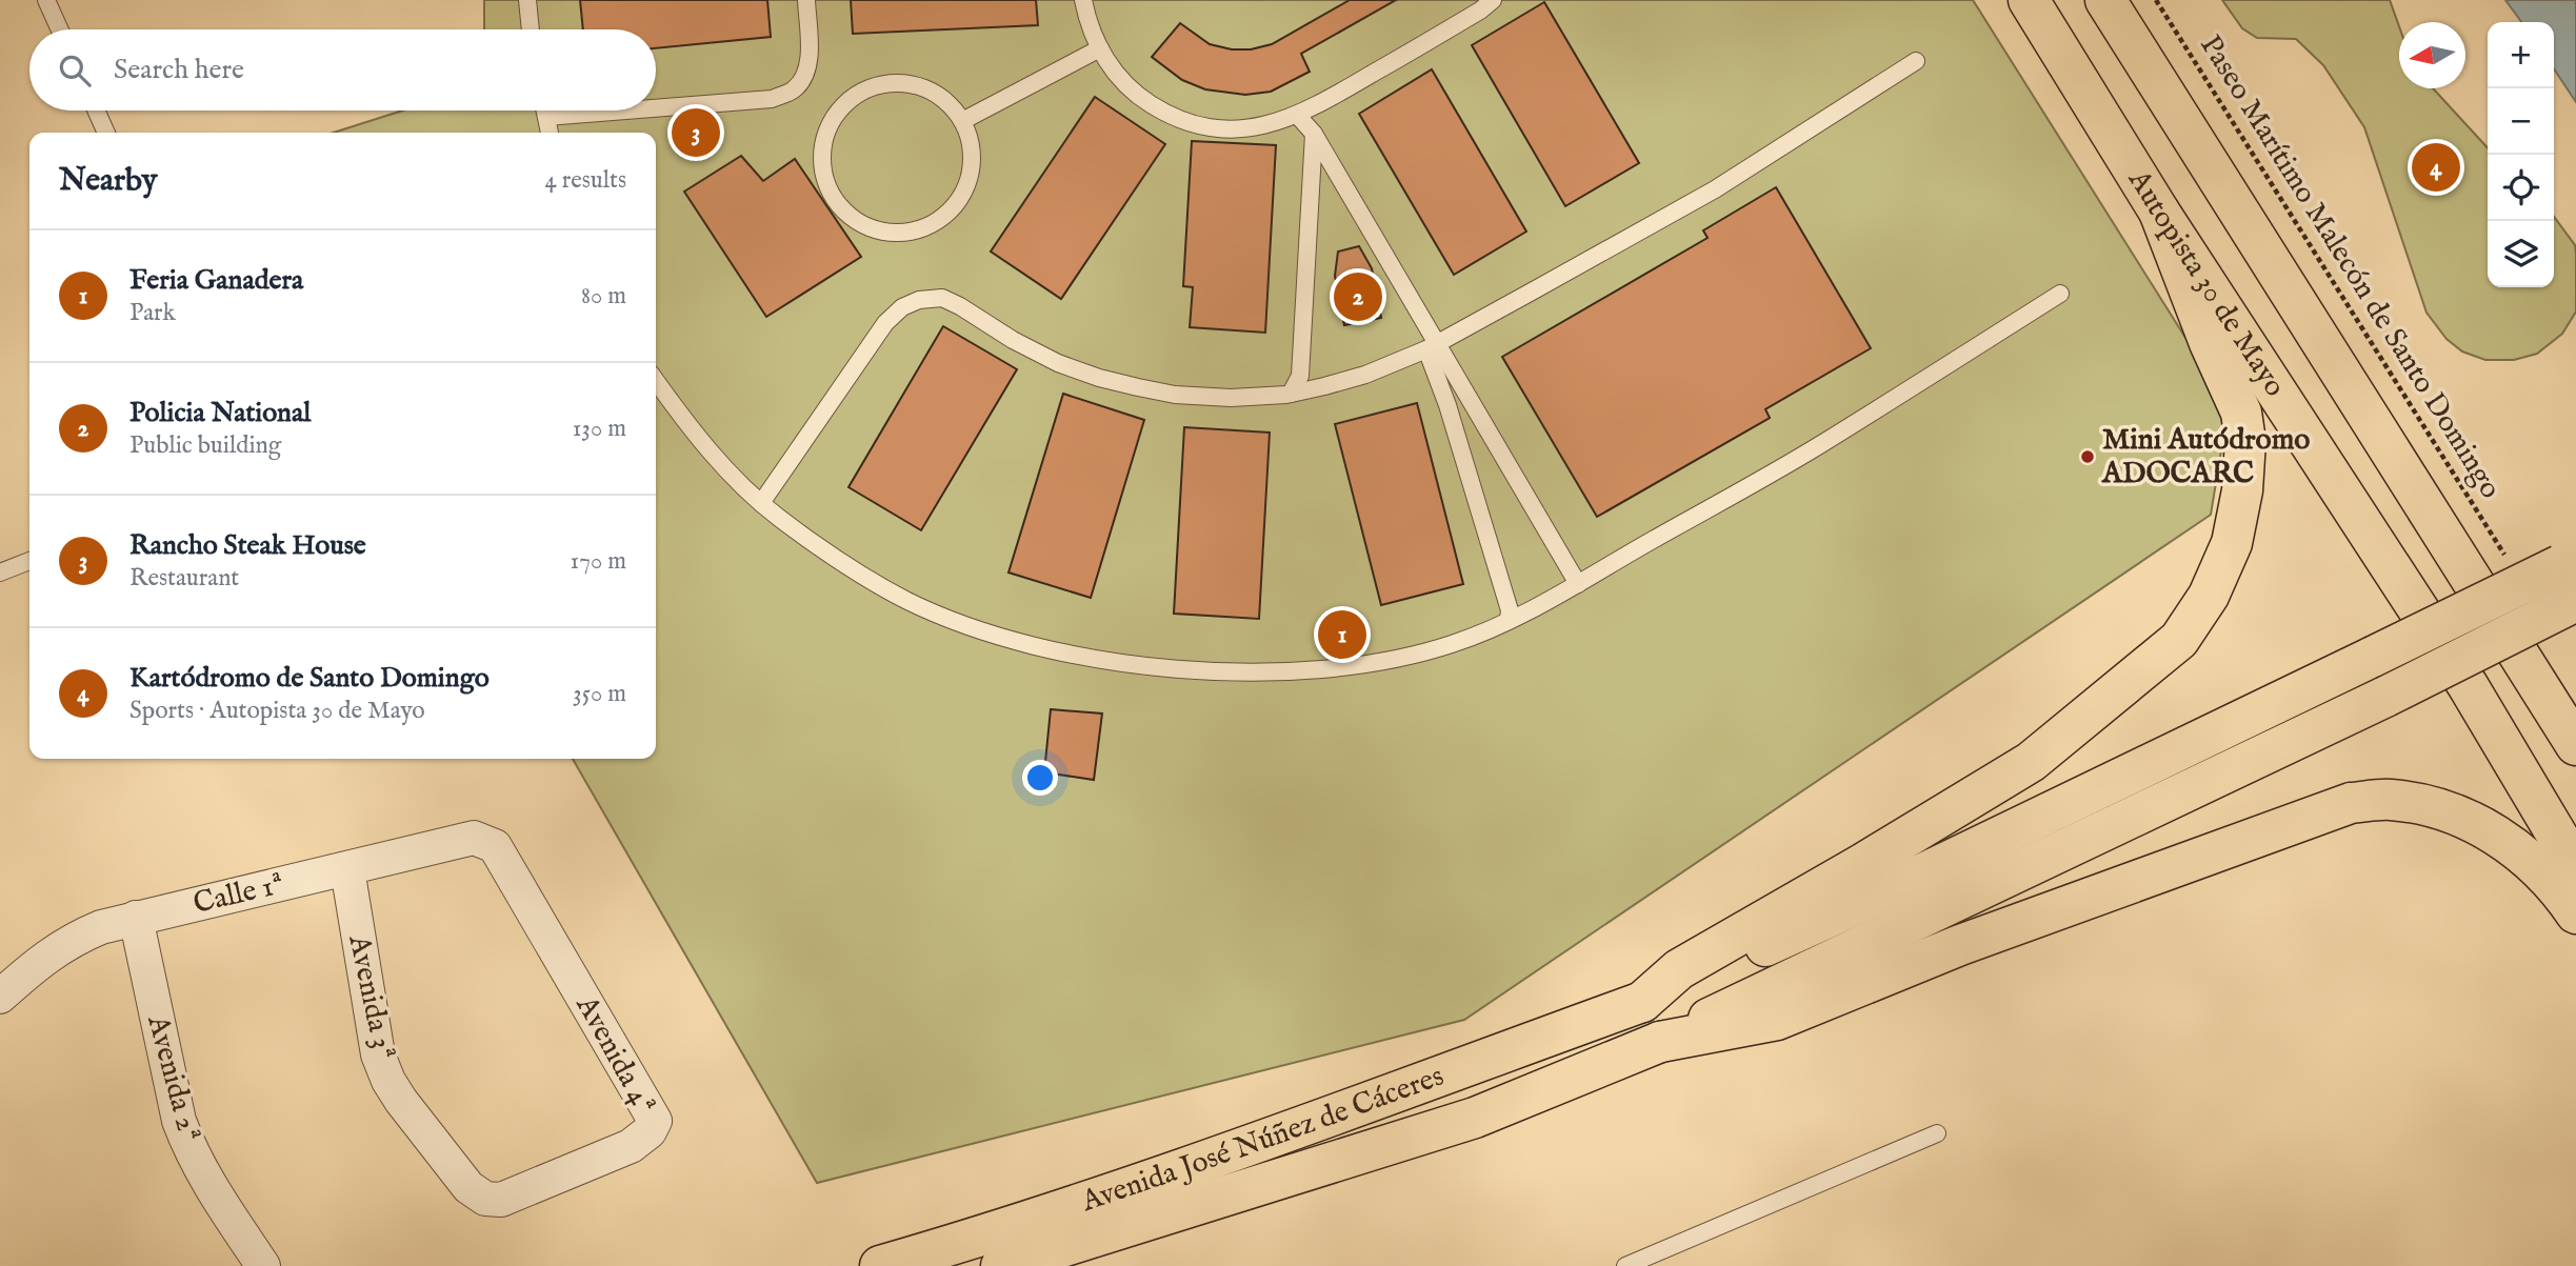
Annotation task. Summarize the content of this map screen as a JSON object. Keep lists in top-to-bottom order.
{
  "streets": {
    "main road": ["Autopista 30 de Mayo", "Avenida José Núñez de Cáceres"],
    "street": [
      "Calle 1ª",
      "Avenida 3ª",
      "Avenida 4ª",
      "Avenida 2ª"
    ],
    "path": ["Paseo Marítimo Malecón de Santo Domingo"]
  },
  "crossings": [
    ["Calle 1ª", "Avenida 3ª"],
    ["Calle 1ª", "Avenida 4ª"],
    ["Calle 1ª", "Avenida 2ª"],
    ["Avenida 3ª", "Avenida 4ª"]
  ],
  "places": ["Mini Autódromo ADOCARC"],
  "north": "left",
  "page": {
    "map_buttons": ["+", "−"],
    "search": "Search here",
    "pins": [
      "3",
      "4",
      "2",
      "1"
    ],
    "heading": ["Nearby", "4 results"],
    "list": [
      {
        "mark": "1",
        "name": "Feria Ganadera",
        "note": "Park",
        "value": "80 m"
      },
      {
        "mark": "2",
        "name": "Policia National",
        "note": "Public building",
        "value": "130 m"
      },
      {
        "mark": "3",
        "name": "Rancho Steak House",
        "note": "Restaurant",
        "value": "170 m"
      },
      {
        "mark": "4",
        "name": "Kartódromo de Santo Domingo",
        "note": "Sports · Autopista 30 de Mayo",
        "value": "350 m"
      }
    ]
  }
}
